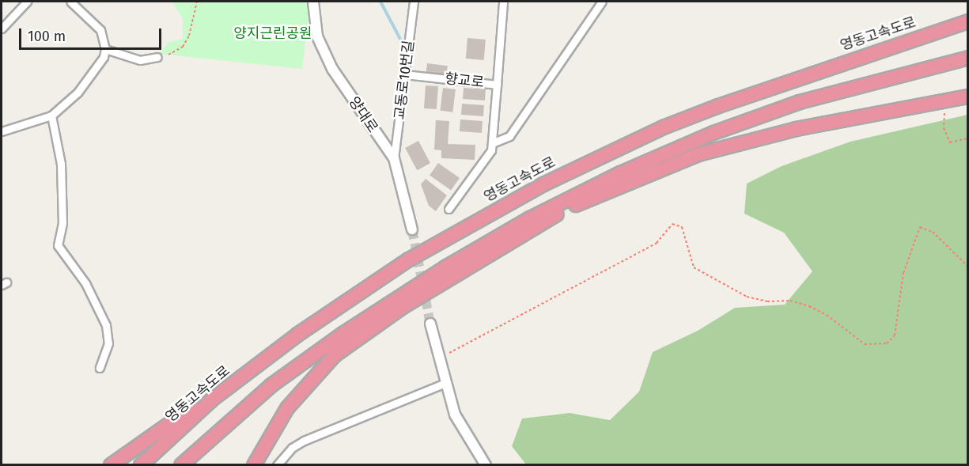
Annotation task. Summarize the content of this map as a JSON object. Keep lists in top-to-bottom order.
{
  "streets": {
    "highway": ["영동고속도로"],
    "street": ["교동로10번길", "향교로", "양대로"]
  },
  "crossings": [
    ["교동로10번길", "향교로"],
    ["교동로10번길", "양대로"]
  ],
  "parks": ["양지근린공원"],
  "scale_bar": "100 m"
}
